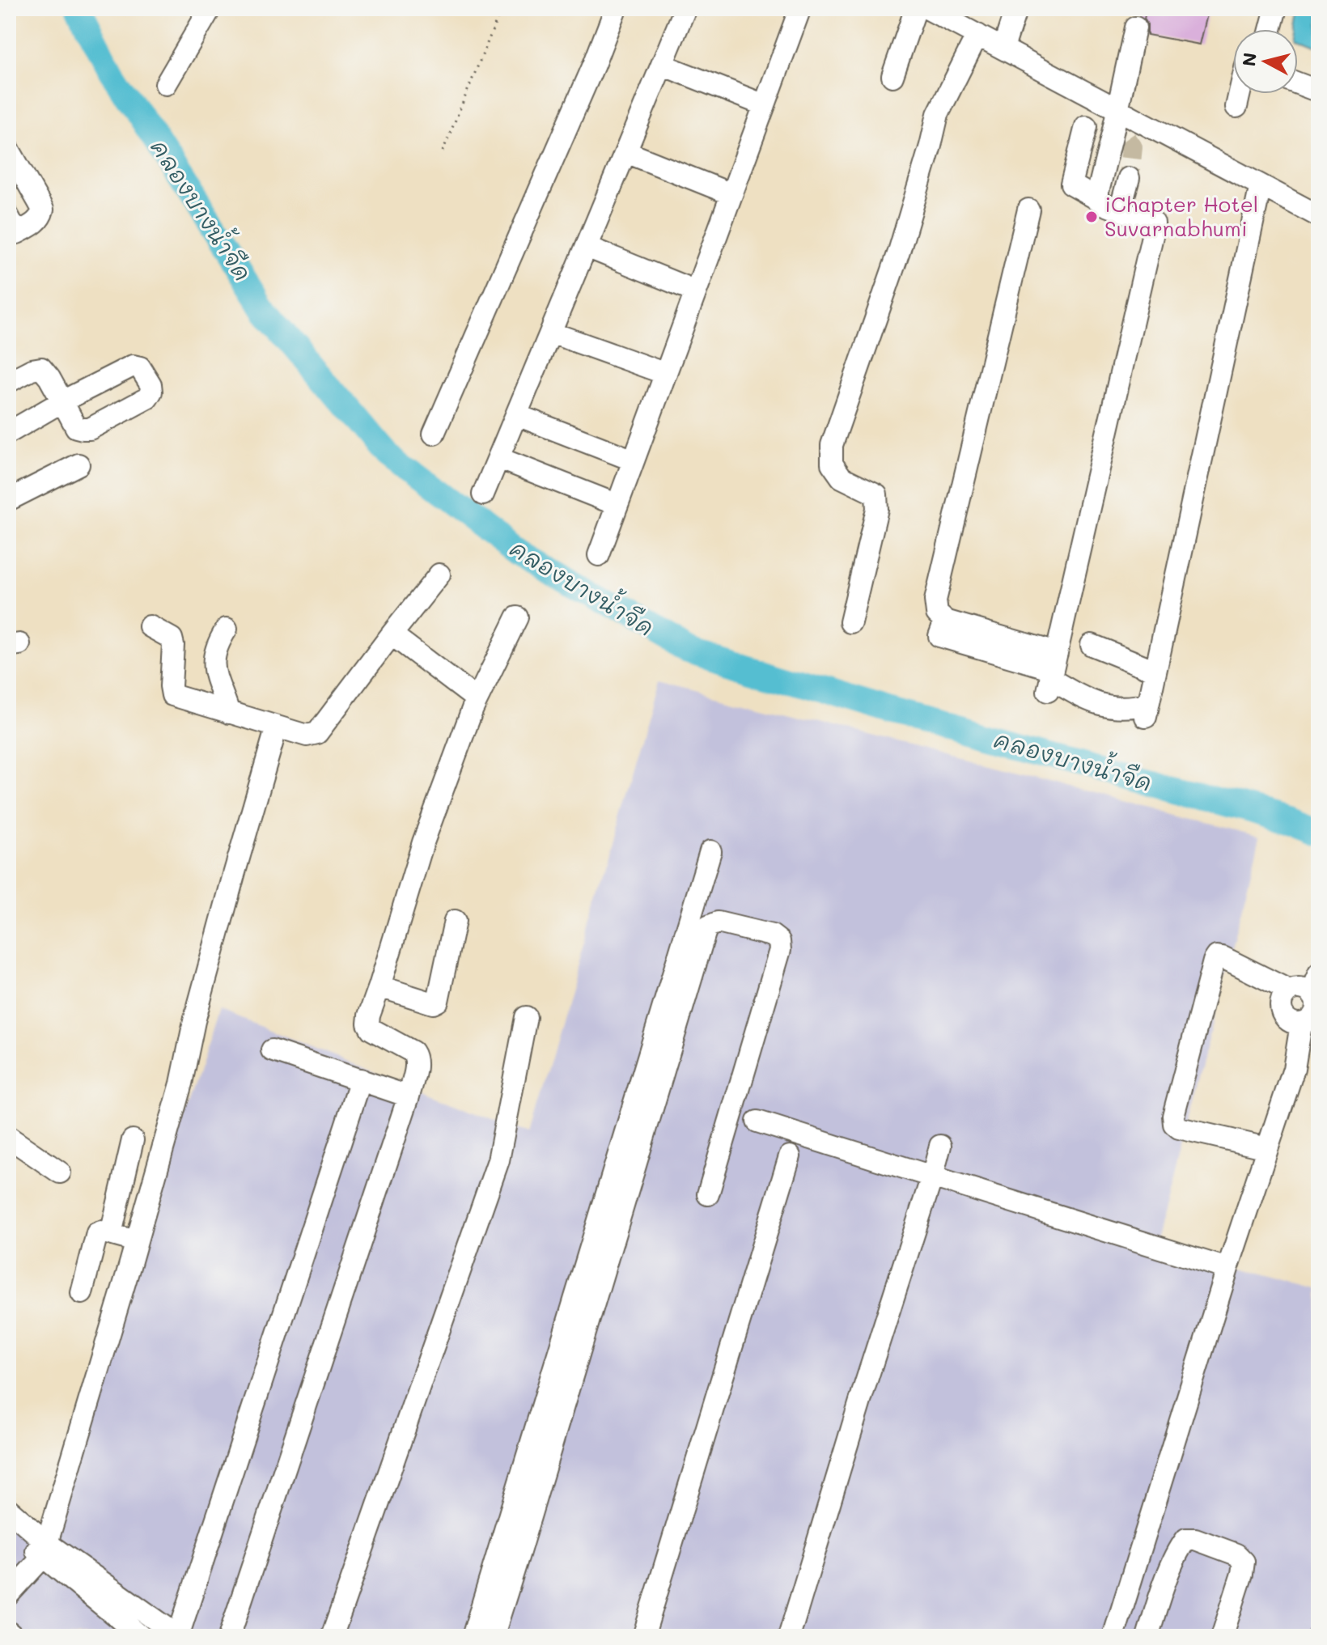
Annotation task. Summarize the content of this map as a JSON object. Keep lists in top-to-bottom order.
{
  "water": ["คลองบางน้ำจืด"],
  "places": ["iChapter Hotel Suvarnabhumi"],
  "north": "left"
}
